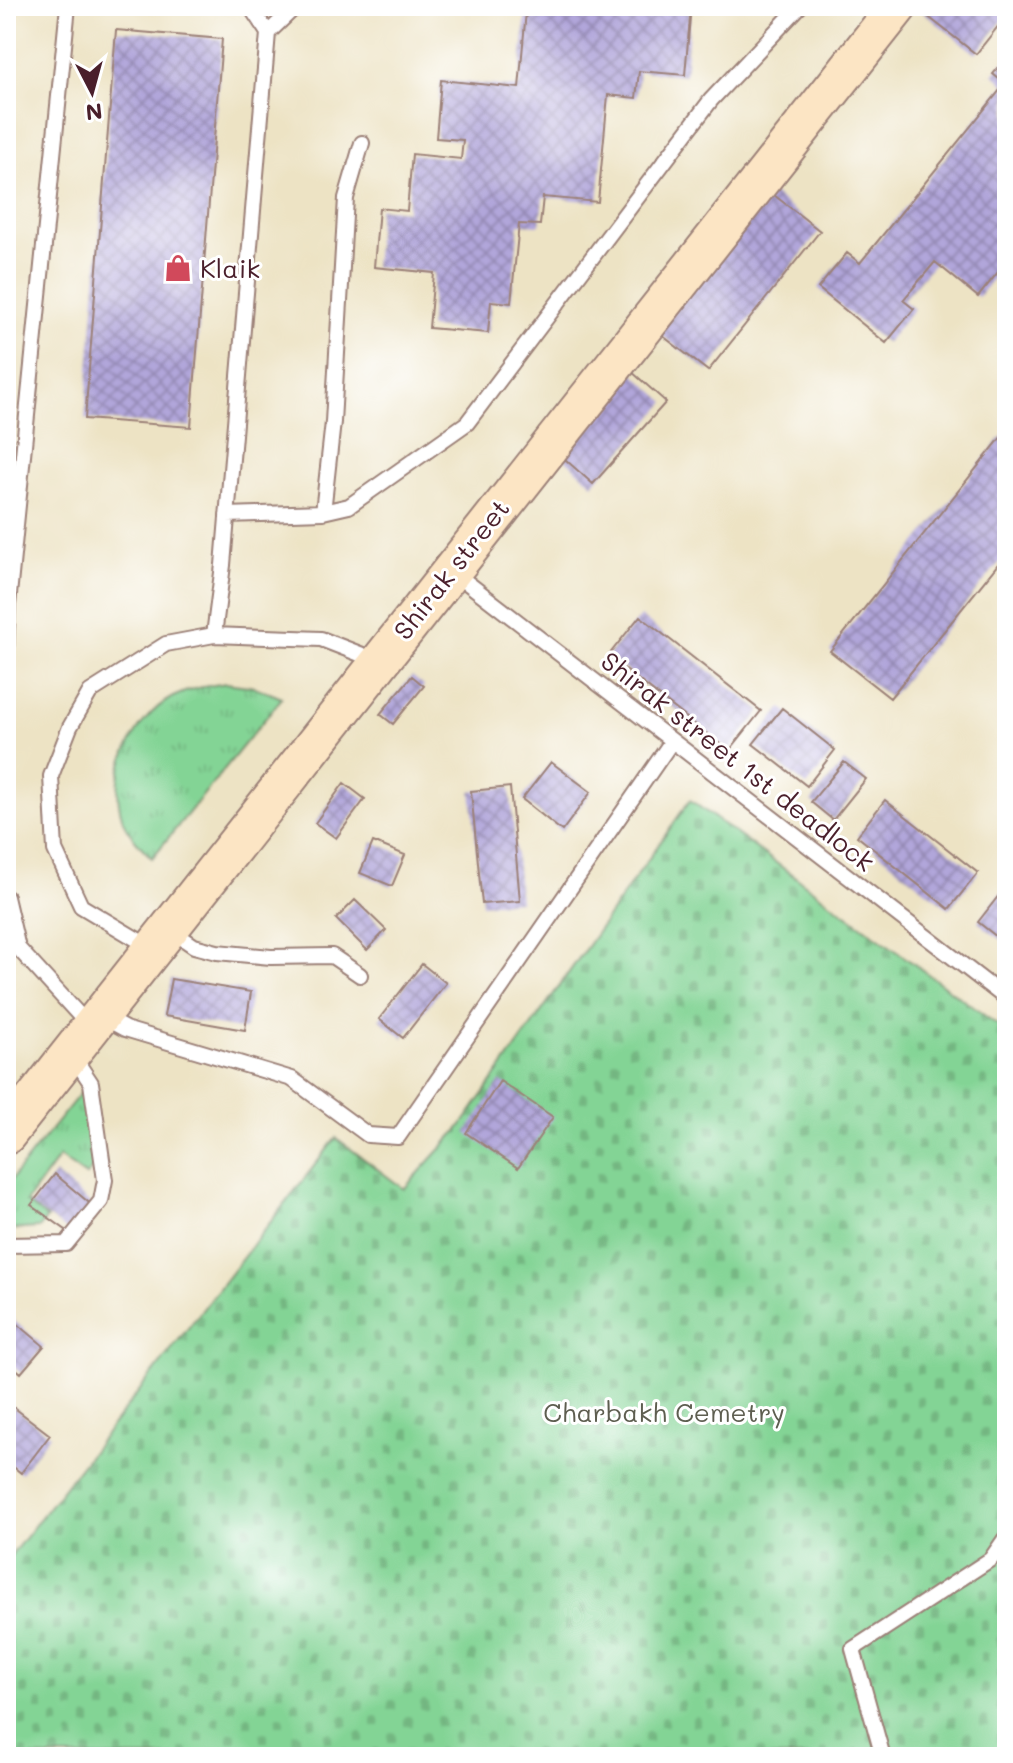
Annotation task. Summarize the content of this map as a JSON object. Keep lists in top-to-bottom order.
{
  "streets": {
    "main road": ["Shirak street"],
    "lane": ["Shirak street 1st deadlock"]
  },
  "crossings": [
    ["Shirak street", "Shirak street 1st deadlock"]
  ],
  "parks": ["Charbakh Cemetry"],
  "places": {
    "shop": ["Klaik"]
  },
  "north": "bottom"
}
